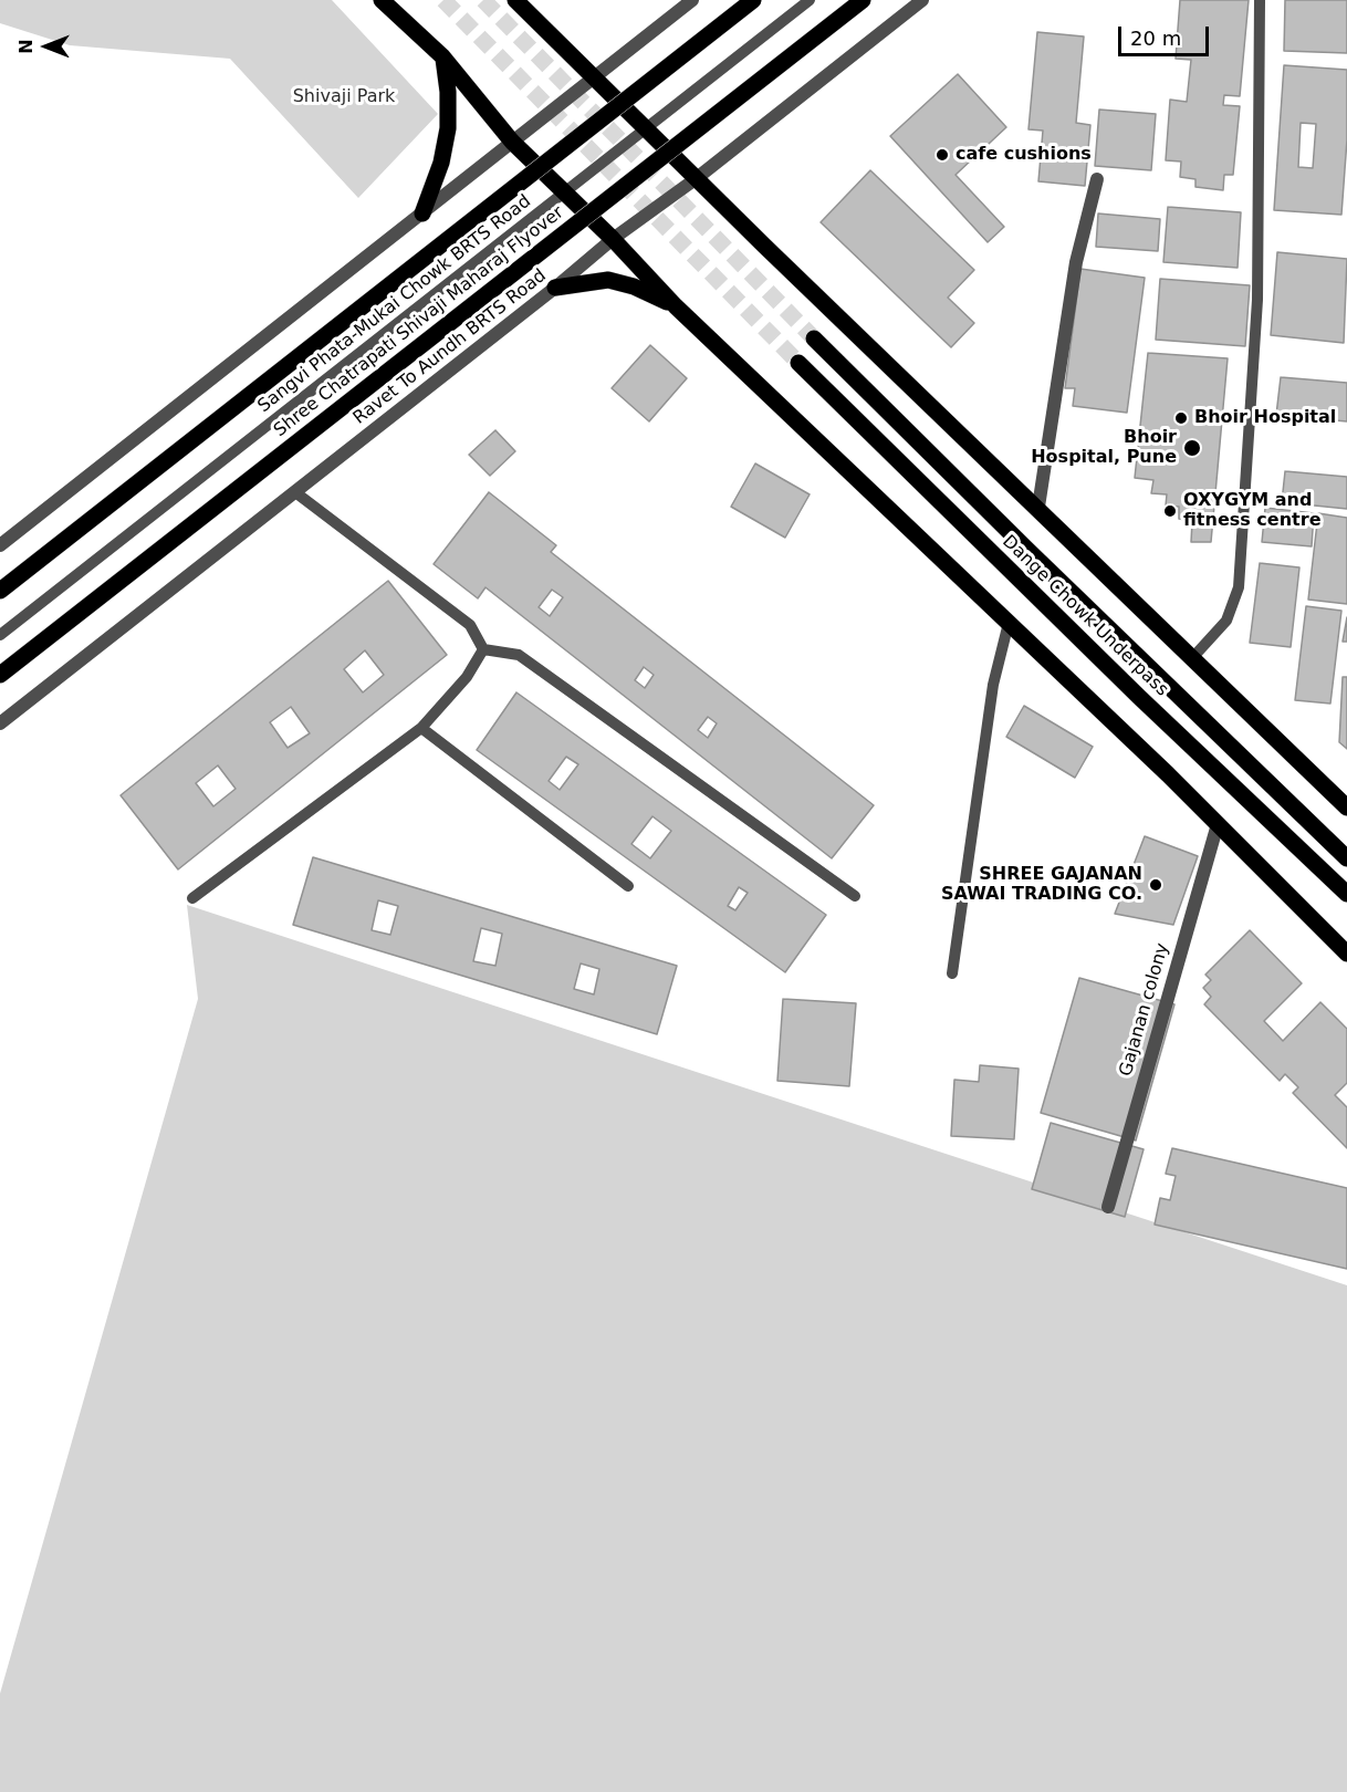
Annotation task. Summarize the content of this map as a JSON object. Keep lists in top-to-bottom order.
{
  "streets": {
    "main road": ["Shree Chatrapati Shivaji Maharaj Flyover", "Dange Chowk Underpass"],
    "street": ["Ravet To Aundh BRTS Road", "Gajanan colony"],
    "lane": ["Sangvi Phata-Mukai Chowk BRTS Road"]
  },
  "parks": ["Shivaji Park"],
  "places": [
    "cafe cushions",
    "Bhoir Hospital",
    "Bhoir Hospital, Pune",
    "OXYGYM and fitness centre",
    "SHREE GAJANAN SAWAI TRADING CO."
  ],
  "scale_bar": "20 m",
  "north": "left"
}
